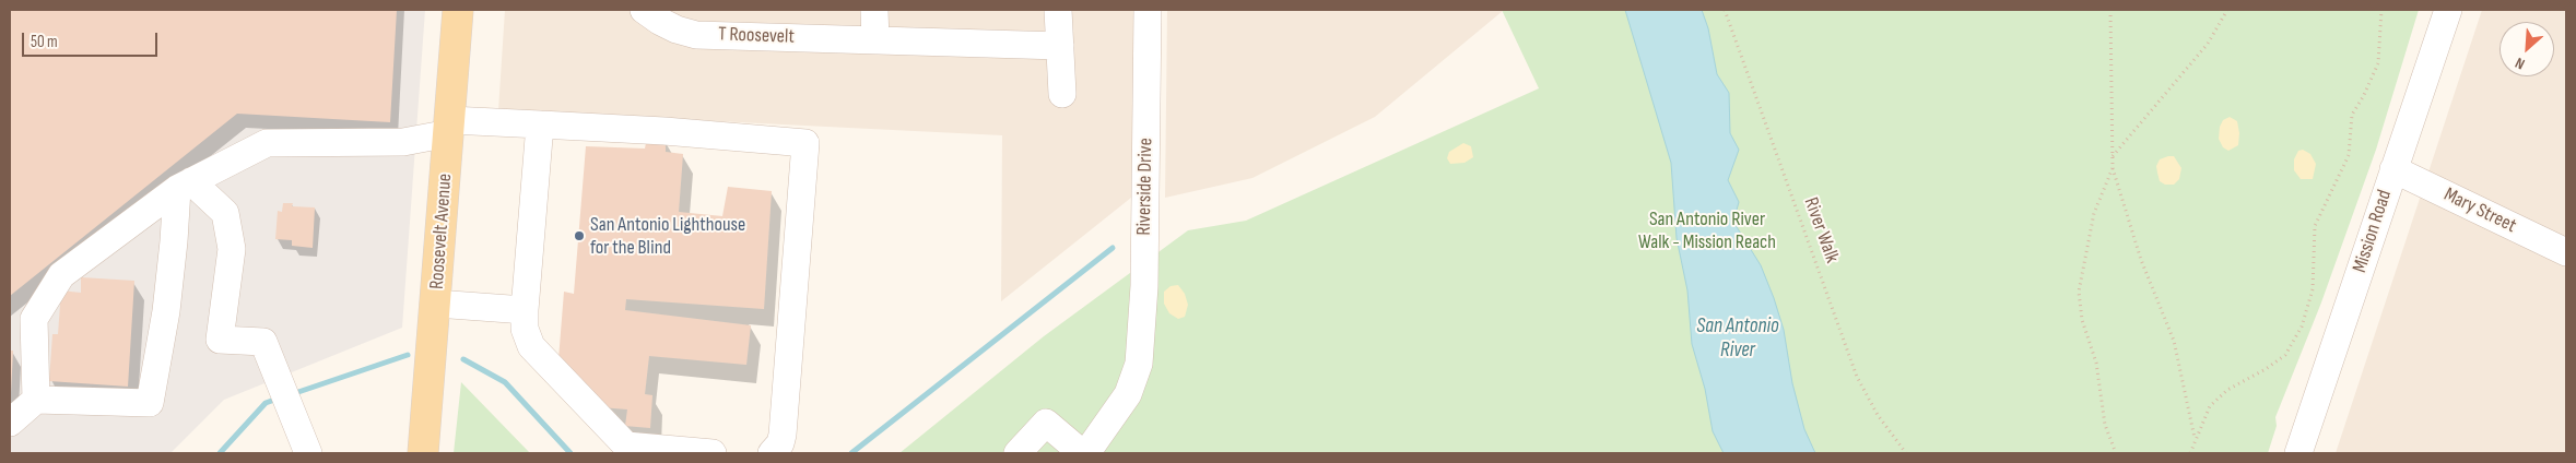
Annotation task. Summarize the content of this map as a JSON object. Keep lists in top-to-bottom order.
{
  "streets": {
    "main road": ["Roosevelt Avenue"],
    "street": [
      "T Roosevelt",
      "Riverside Drive",
      "Mary Street",
      "Mission Road"
    ],
    "path": ["River Walk"]
  },
  "crossings": [
    ["Mary Street", "Mission Road"]
  ],
  "water": ["San Antonio River"],
  "parks": ["San Antonio River Walk - Mission Reach"],
  "places": ["San Antonio Lighthouse for the Blind"],
  "scale_bar": "50 m",
  "north": "bottom left"
}
